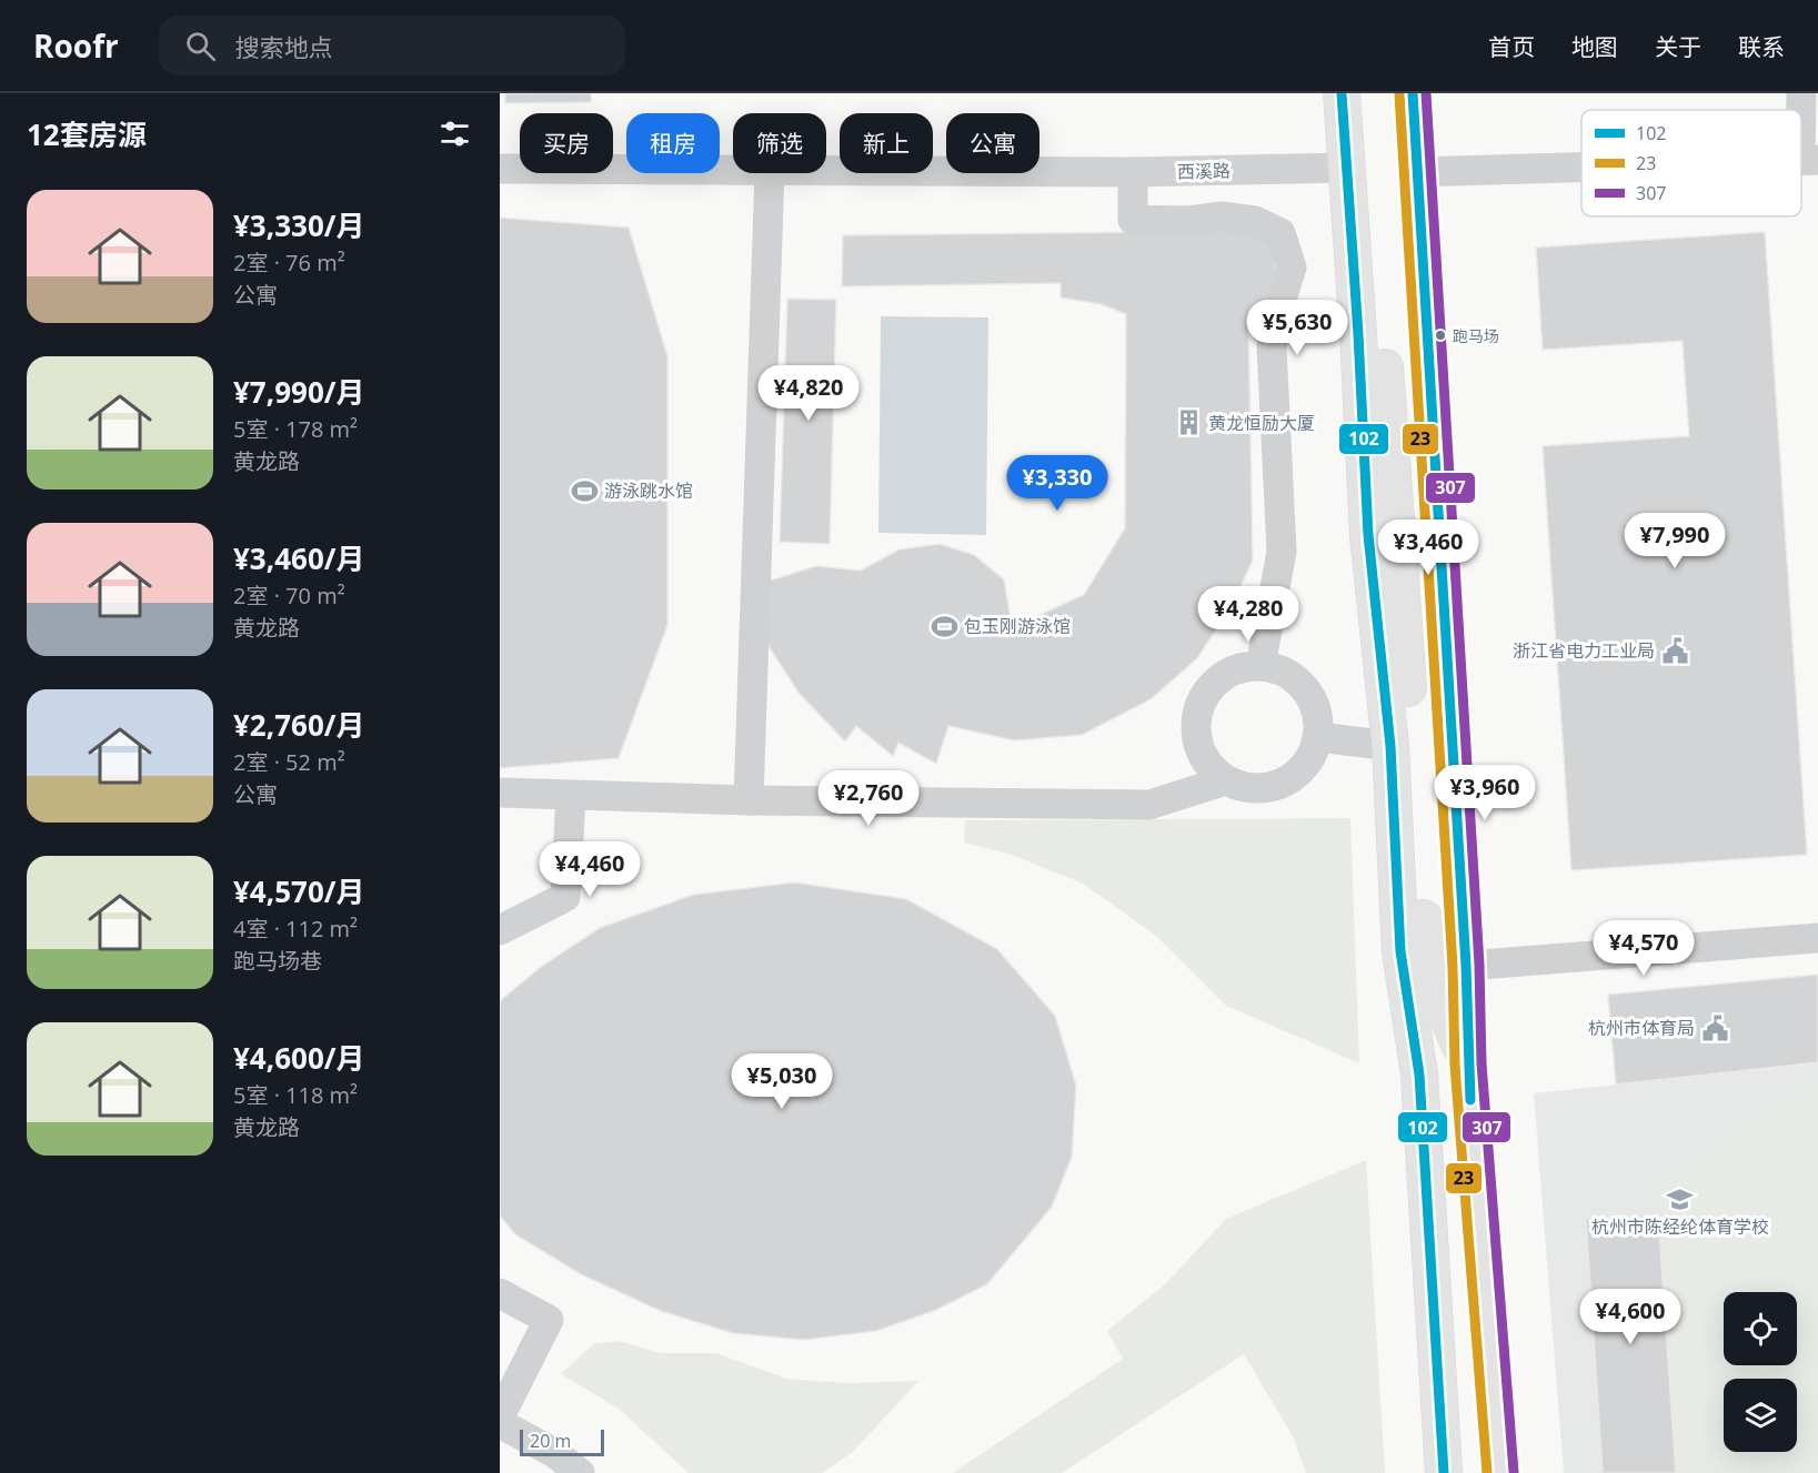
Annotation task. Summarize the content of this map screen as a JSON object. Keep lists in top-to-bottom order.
{
  "streets": {
    "street": ["西溪路"]
  },
  "places": {
    "other": ["跑马场"],
    "building": ["黄龙恒励大厦"],
    "sports": ["游泳跳水馆", "包玉刚游泳馆"],
    "public building": ["浙江省电力工业局", "杭州市体育局"],
    "school or university": ["杭州市陈经纶体育学校"]
  },
  "lines": ["transit line 102", "transit line 307", "transit line 23"],
  "legend": ["102", "23", "307"],
  "scale_bar": "20 m",
  "page": {
    "header": "Roofr",
    "search": "搜索地点",
    "nav": [
      "首页",
      "地图",
      "关于",
      "联系"
    ],
    "heading": "12套房源",
    "chip": [
      "买房",
      "租房",
      "筛选",
      "新上",
      "公寓"
    ],
    "list": [
      {
        "name": "¥3,330/月",
        "note": "2室 · 76 m² · 公寓"
      },
      {
        "name": "¥7,990/月",
        "note": "5室 · 178 m² · 黄龙路"
      },
      {
        "name": "¥3,460/月",
        "note": "2室 · 70 m² · 黄龙路"
      },
      {
        "name": "¥2,760/月",
        "note": "2室 · 52 m² · 公寓"
      },
      {
        "name": "¥4,570/月",
        "note": "4室 · 112 m² · 跑马场巷"
      },
      {
        "name": "¥4,600/月",
        "note": "5室 · 118 m² · 黄龙路"
      }
    ],
    "price": [
      "¥5,630",
      "¥4,820",
      "¥3,330",
      "¥7,990",
      "¥3,460",
      "¥4,280",
      "¥3,960",
      "¥2,760",
      "¥4,460",
      "¥4,570",
      "¥5,030",
      "¥4,600"
    ],
    "scale": "20 m"
  }
}
